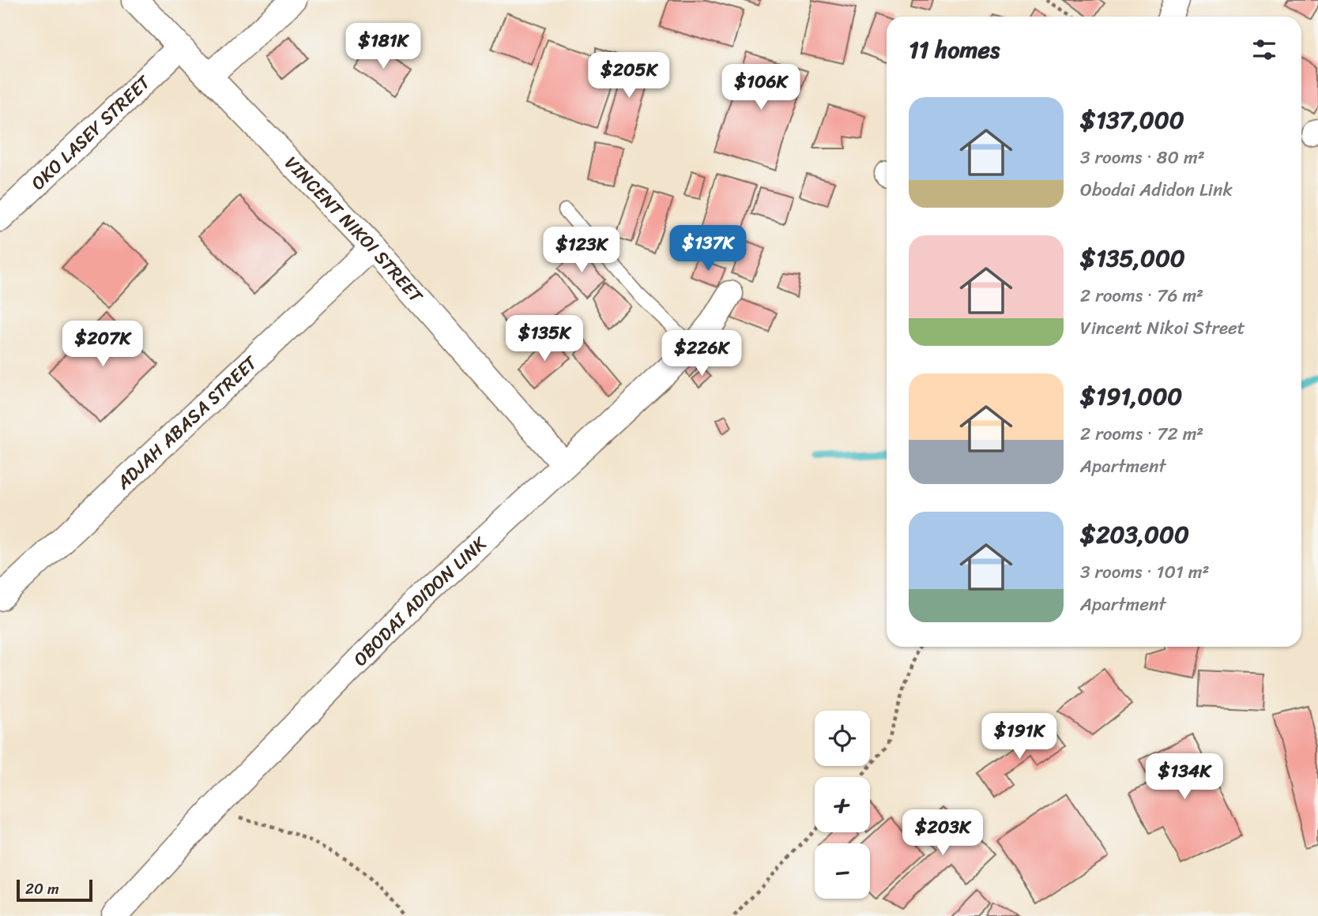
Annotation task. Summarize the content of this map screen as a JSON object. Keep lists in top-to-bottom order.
{
  "streets": {
    "street": [
      "OKO LASEY STREET",
      "VINCENT NIKOI STREET",
      "ADJAH ABASA STREET",
      "OBODAI ADIDON LINK"
    ]
  },
  "crossings": [
    ["OKO LASEY STREET", "VINCENT NIKOI STREET"],
    ["VINCENT NIKOI STREET", "ADJAH ABASA STREET"],
    ["VINCENT NIKOI STREET", "OBODAI ADIDON LINK"]
  ],
  "scale_bar": "20 m",
  "page": {
    "heading": "11 homes",
    "price": [
      "$181K",
      "$205K",
      "$106K",
      "$137K",
      "$123K",
      "$135K",
      "$207K",
      "$226K",
      "$191K",
      "$134K",
      "$203K"
    ],
    "list": [
      {
        "name": "$137,000",
        "note": "3 rooms · 80 m² · Obodai Adidon Link"
      },
      {
        "name": "$135,000",
        "note": "2 rooms · 76 m² · Vincent Nikoi Street"
      },
      {
        "name": "$191,000",
        "note": "2 rooms · 72 m² · Apartment"
      },
      {
        "name": "$203,000",
        "note": "3 rooms · 101 m² · Apartment"
      }
    ],
    "map_buttons": ["+", "−"],
    "scale": "20 m"
  }
}
